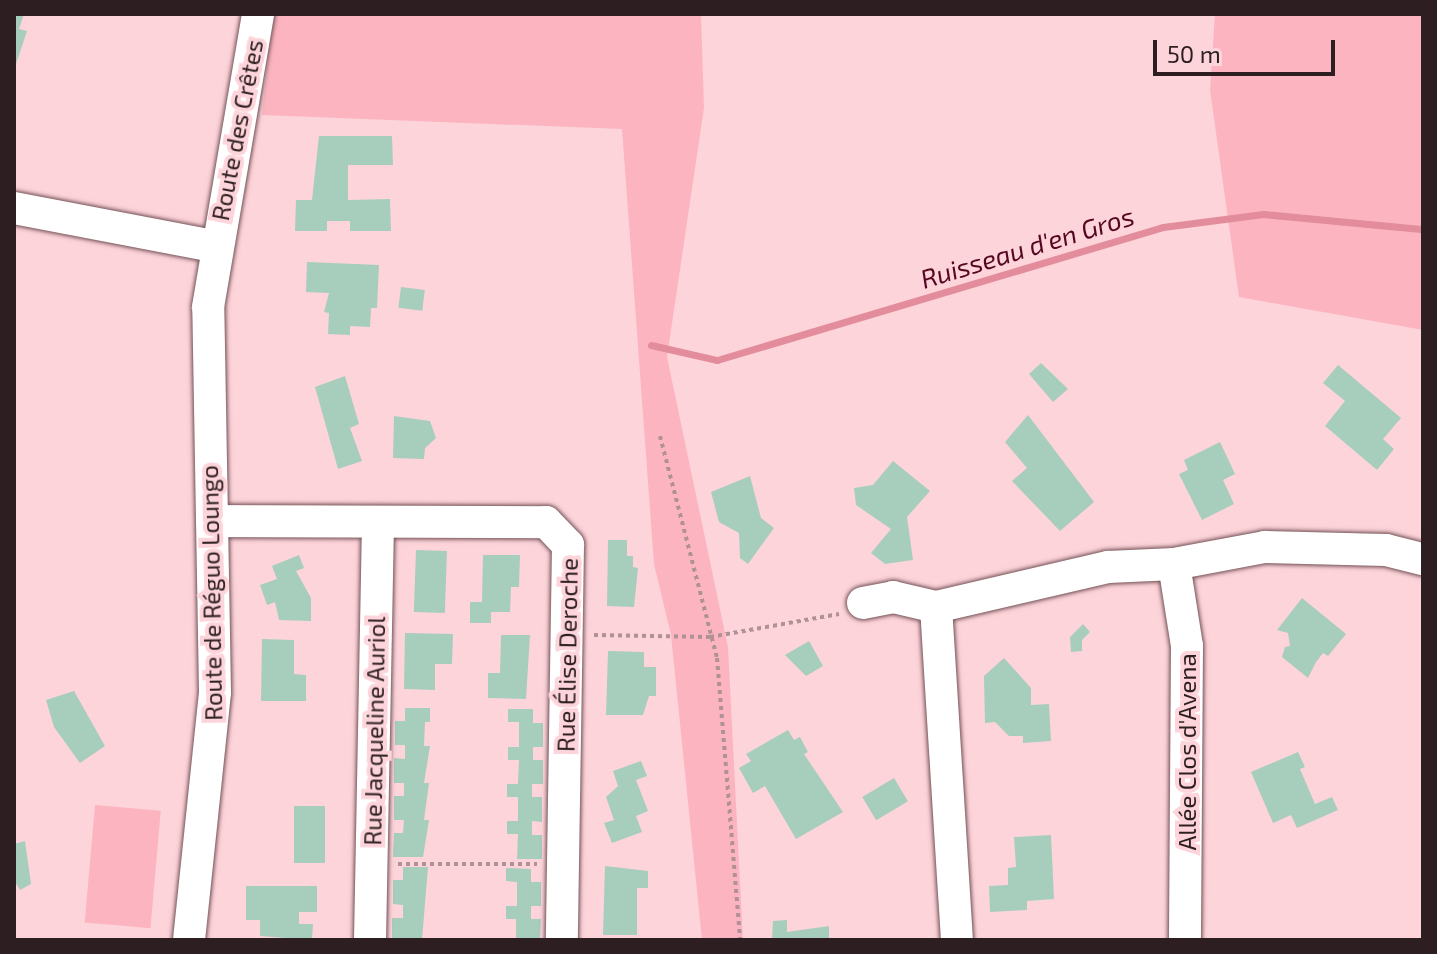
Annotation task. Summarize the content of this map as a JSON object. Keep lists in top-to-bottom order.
{
  "streets": {
    "street": [
      "Route des Crêtes",
      "Route de Réguo Loungo",
      "Rue Élise Deroche",
      "Rue Jacqueline Auriol",
      "Allée Clos d'Avena"
    ]
  },
  "crossings": [
    ["Route des Crêtes", "Route de Réguo Loungo"],
    ["Route de Réguo Loungo", "Rue Élise Deroche"],
    ["Rue Élise Deroche", "Rue Jacqueline Auriol"]
  ],
  "water": ["Ruisseau d'en Gros"],
  "scale_bar": "50 m"
}
